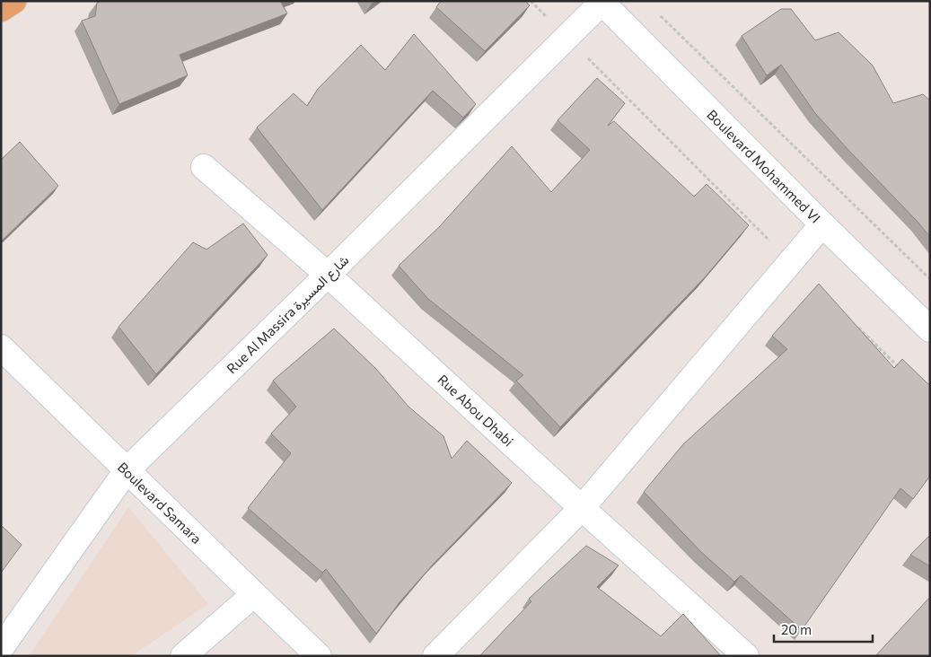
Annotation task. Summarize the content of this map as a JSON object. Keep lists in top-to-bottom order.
{
  "streets": {
    "street": [
      "Boulevard Mohammed VI",
      "Rue Al Massira شارع المسيرة",
      "Rue Abou Dhabi",
      "Boulevard Samara"
    ]
  },
  "crossings": [
    ["Boulevard Mohammed VI", "Rue Al Massira شارع المسيرة"],
    ["Rue Al Massira شارع المسيرة", "Rue Abou Dhabi"],
    ["Rue Al Massira شارع المسيرة", "Boulevard Samara"]
  ],
  "scale_bar": "20 m"
}
